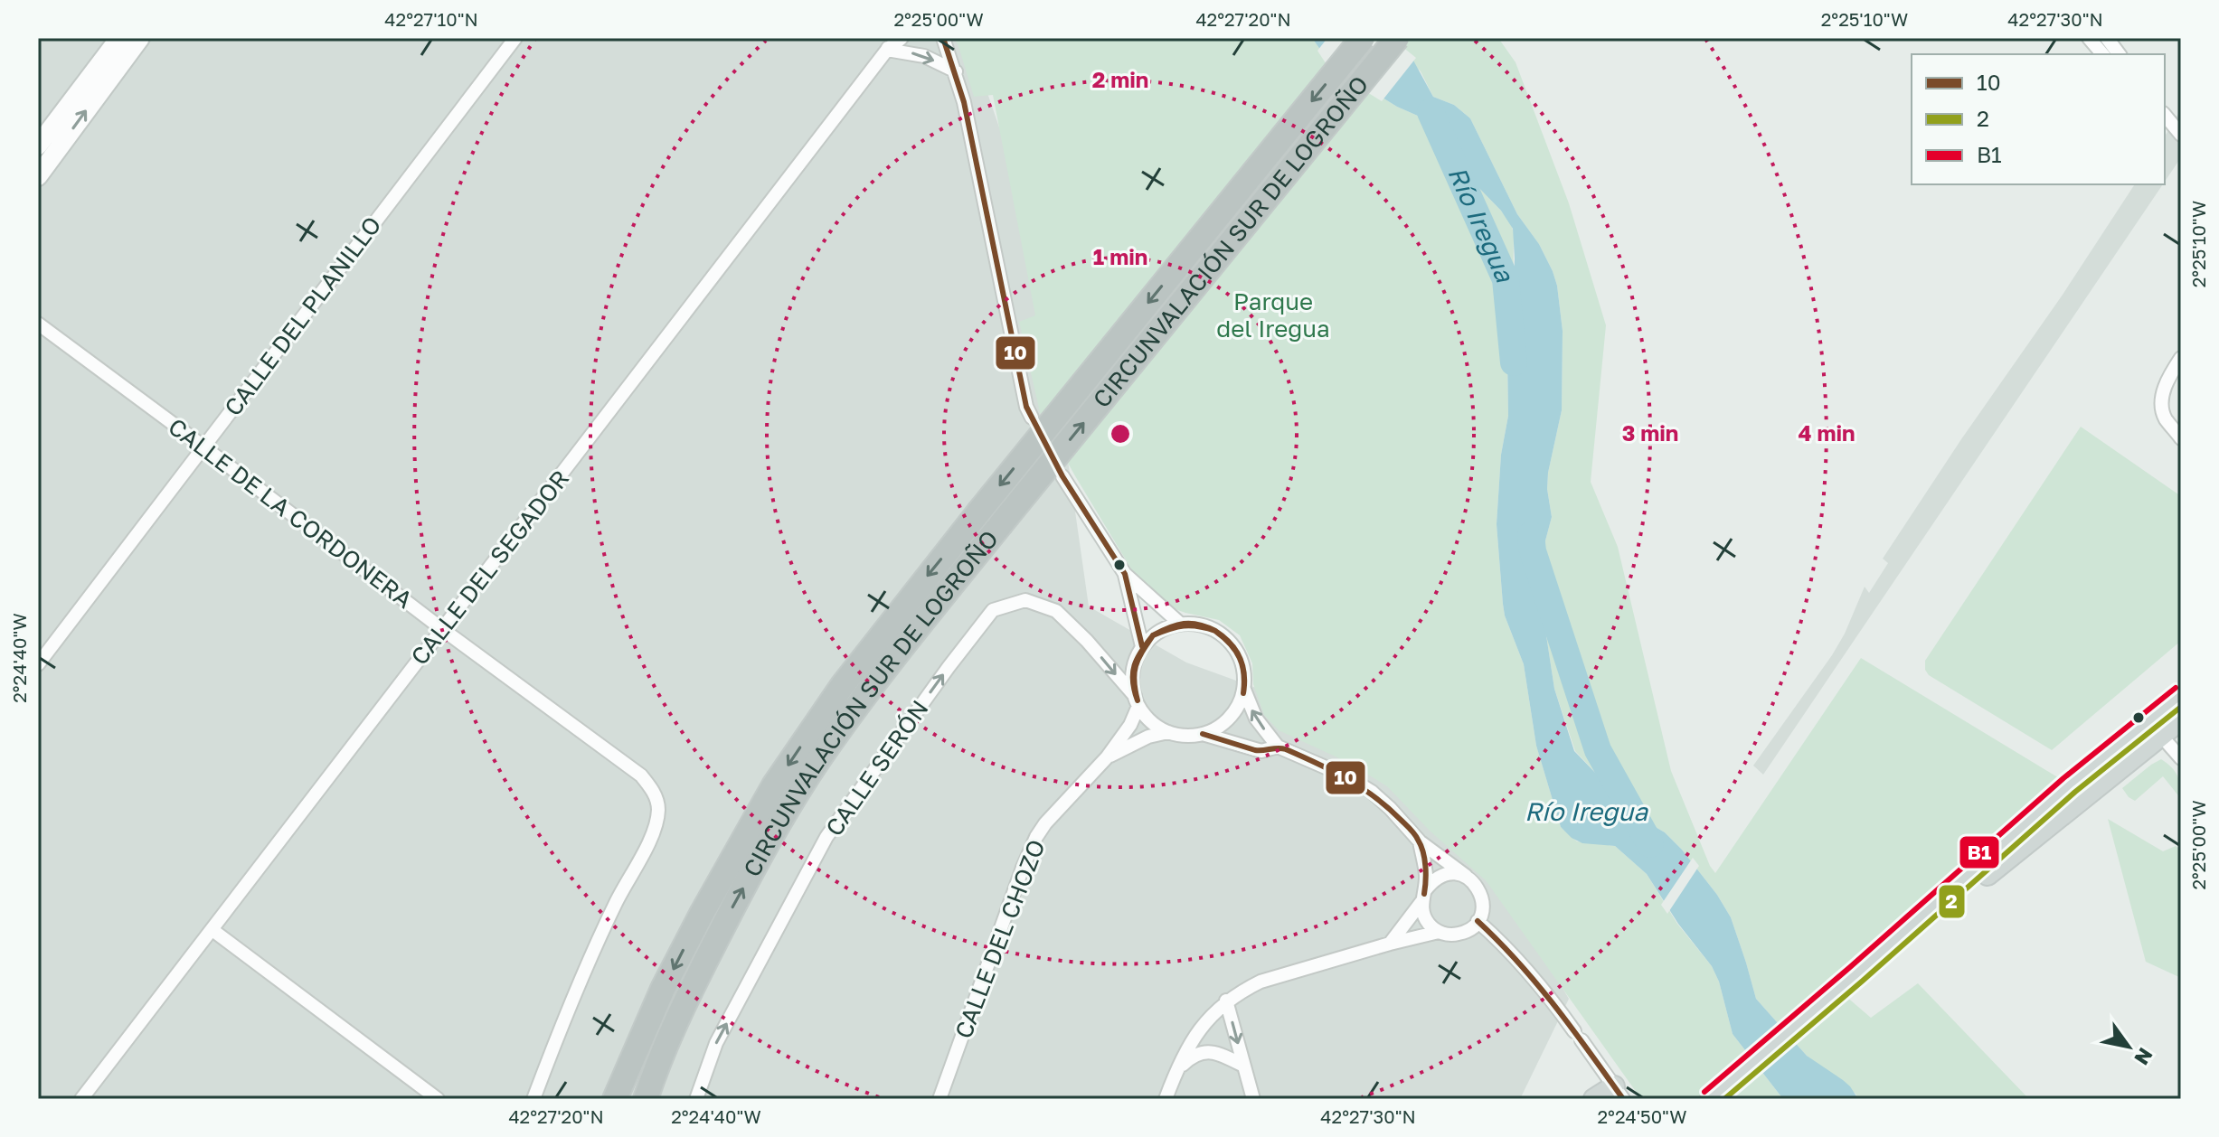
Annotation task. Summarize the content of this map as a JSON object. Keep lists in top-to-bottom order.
{
  "streets": {
    "highway": ["CIRCUNVALACIÓN SUR DE LOGROÑO"],
    "street": [
      "CALLE DEL PLANILLO",
      "CALLE DE LA CORDONERA",
      "CALLE DEL SEGADOR",
      "CALLE SERÓN",
      "CALLE DEL CHOZO"
    ]
  },
  "crossings": [
    ["CALLE DEL PLANILLO", "CALLE DE LA CORDONERA"],
    ["CALLE DE LA CORDONERA", "CALLE DEL SEGADOR"],
    ["CALLE SERÓN", "CALLE DEL CHOZO"]
  ],
  "water": ["Río Iregua"],
  "parks": ["Parque del Iregua"],
  "lines": ["transit line 10", "transit line B1", "transit line 2"],
  "legend": ["10", "2", "B1"],
  "north": "bottom right",
  "coordinates": [
    "42°27'10\"N",
    "2°25'00\"W",
    "42°27'20\"N",
    "2°25'10\"W",
    "42°27'30\"N",
    "2°24'40\"W",
    "2°24'50\"W"
  ],
  "rings": [
    "2 min",
    "1 min",
    "3 min",
    "4 min"
  ]
}
